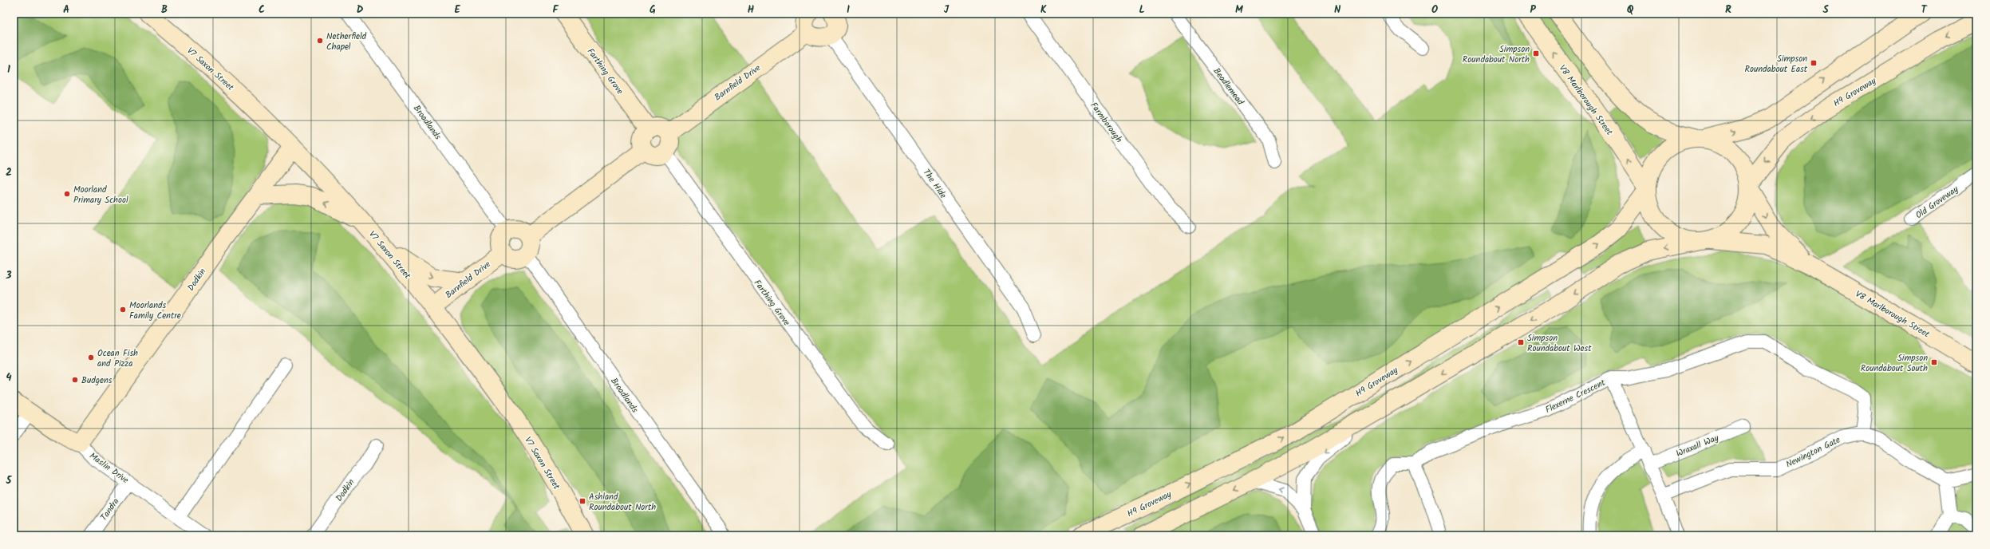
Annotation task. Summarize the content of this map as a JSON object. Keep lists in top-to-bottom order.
{
  "streets": {
    "street": [
      "V7 Saxon Street",
      "Farthing Grove",
      "Barnfield Drive",
      "Beadlemead",
      "H9 Groveway",
      "V8 Marlborough Street",
      "Broadlands",
      "Farmborough",
      "The Hide",
      "Old Groveway",
      "Dodkin",
      "Flexerne Crescent",
      "Wraxall Way",
      "Newington Gate",
      "Maslin Drive",
      "Tandra"
    ]
  },
  "crossings": [
    ["V7 Saxon Street", "Barnfield Drive"],
    ["V7 Saxon Street", "Dodkin"],
    ["Farthing Grove", "Barnfield Drive"],
    ["Barnfield Drive", "Broadlands"],
    ["H9 Groveway", "V8 Marlborough Street"],
    ["Dodkin", "Maslin Drive"],
    ["Flexerne Crescent", "Newington Gate"],
    ["Maslin Drive", "Tandra"]
  ],
  "places": {
    "other": [
      "Netherfield Chapel",
      "Moorland Primary School",
      "Moorlands Family Centre",
      "Ocean Fish and Pizza",
      "Budgens"
    ],
    "transit": [
      "Simpson Roundabout North",
      "Simpson Roundabout East",
      "Simpson Roundabout West",
      "Simpson Roundabout South",
      "Ashland Roundabout North"
    ]
  },
  "grid": {
    "columns": [
      "A",
      "B",
      "C",
      "D",
      "E",
      "F",
      "G",
      "H",
      "I",
      "J",
      "K",
      "L",
      "M",
      "N",
      "O",
      "P",
      "Q",
      "R",
      "S",
      "T"
    ],
    "rows": [
      "1",
      "2",
      "3",
      "4",
      "5"
    ]
  }
}
